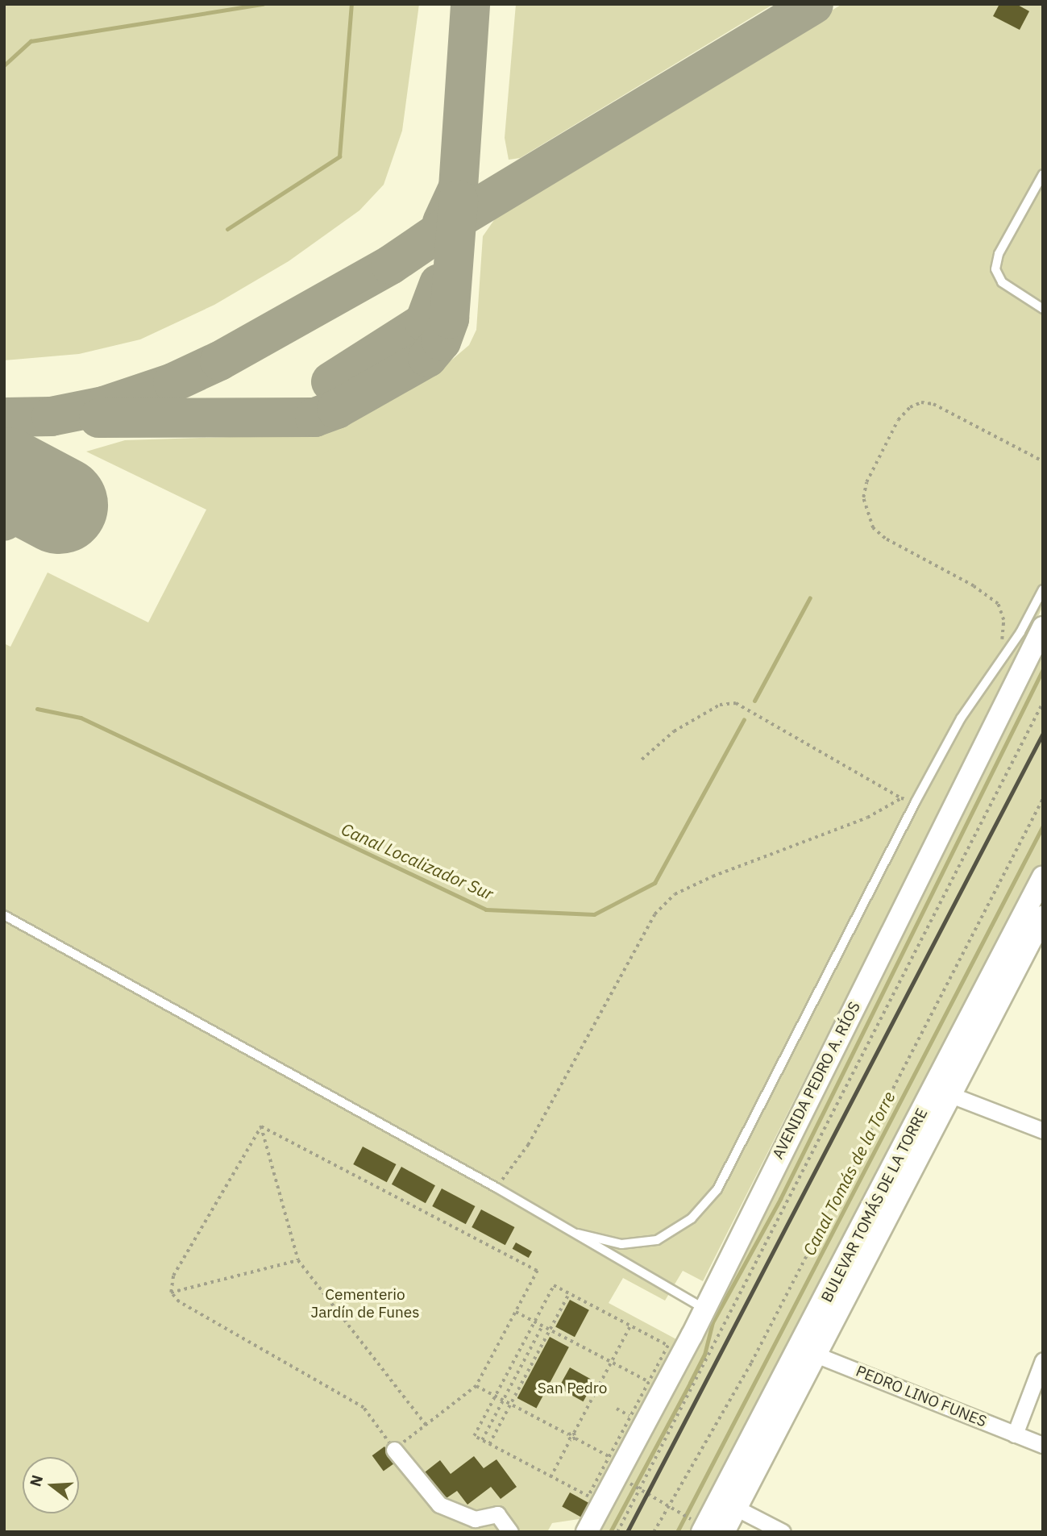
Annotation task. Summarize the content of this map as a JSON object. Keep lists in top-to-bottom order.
{
  "streets": {
    "main road": ["AVENIDA PEDRO A. RÍOS", "BULEVAR TOMÁS DE LA TORRE"],
    "street": ["PEDRO LINO FUNES"]
  },
  "crossings": [
    ["BULEVAR TOMÁS DE LA TORRE", "PEDRO LINO FUNES"]
  ],
  "water": ["Canal Localizador Sur", "Canal Tomás de la Torre"],
  "parks": ["Cementerio Jardín de Funes", "San Pedro"],
  "north": "left"
}
